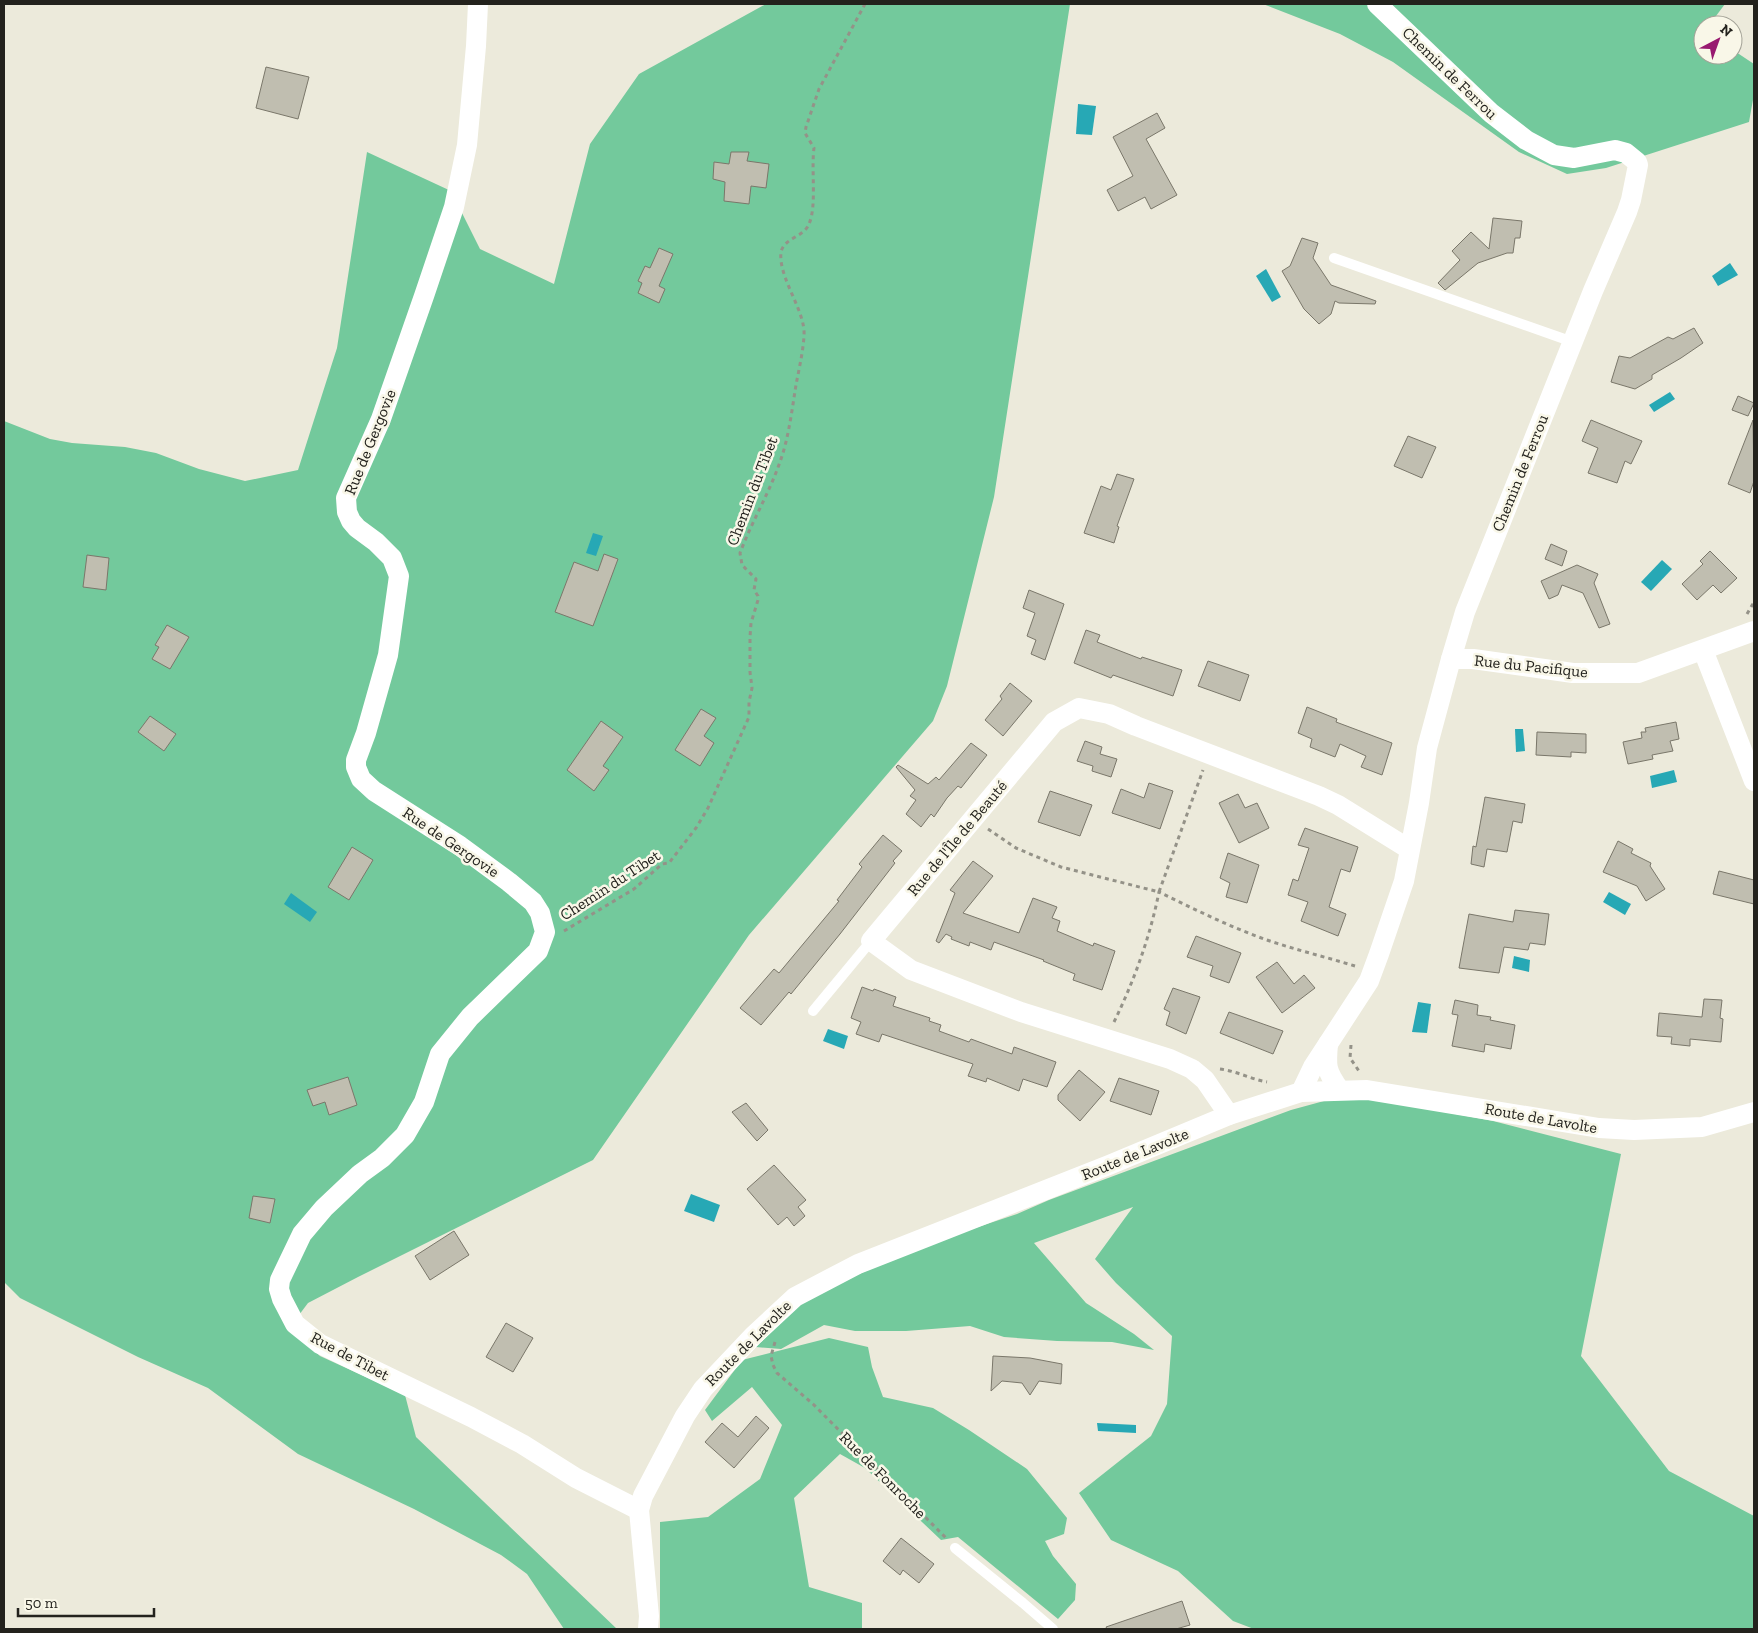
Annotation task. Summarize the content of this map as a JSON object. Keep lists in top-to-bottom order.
{
  "streets": {
    "street": [
      "Chemin de Ferrou",
      "Rue de Gergovie",
      "Rue du Pacifique",
      "Rue de l'Île de Beauté",
      "Route de Lavolte",
      "Rue de Tibet"
    ],
    "path": ["Chemin du Tibet", "Rue de Fonroche"]
  },
  "crossings": [
    ["Chemin de Ferrou", "Rue du Pacifique"],
    ["Chemin de Ferrou", "Rue de l'Île de Beauté"],
    ["Chemin de Ferrou", "Route de Lavolte"],
    ["Rue de Gergovie", "Rue de Tibet"],
    ["Route de Lavolte", "Rue de Tibet"]
  ],
  "scale_bar": "50 m",
  "north": "top right"
}
